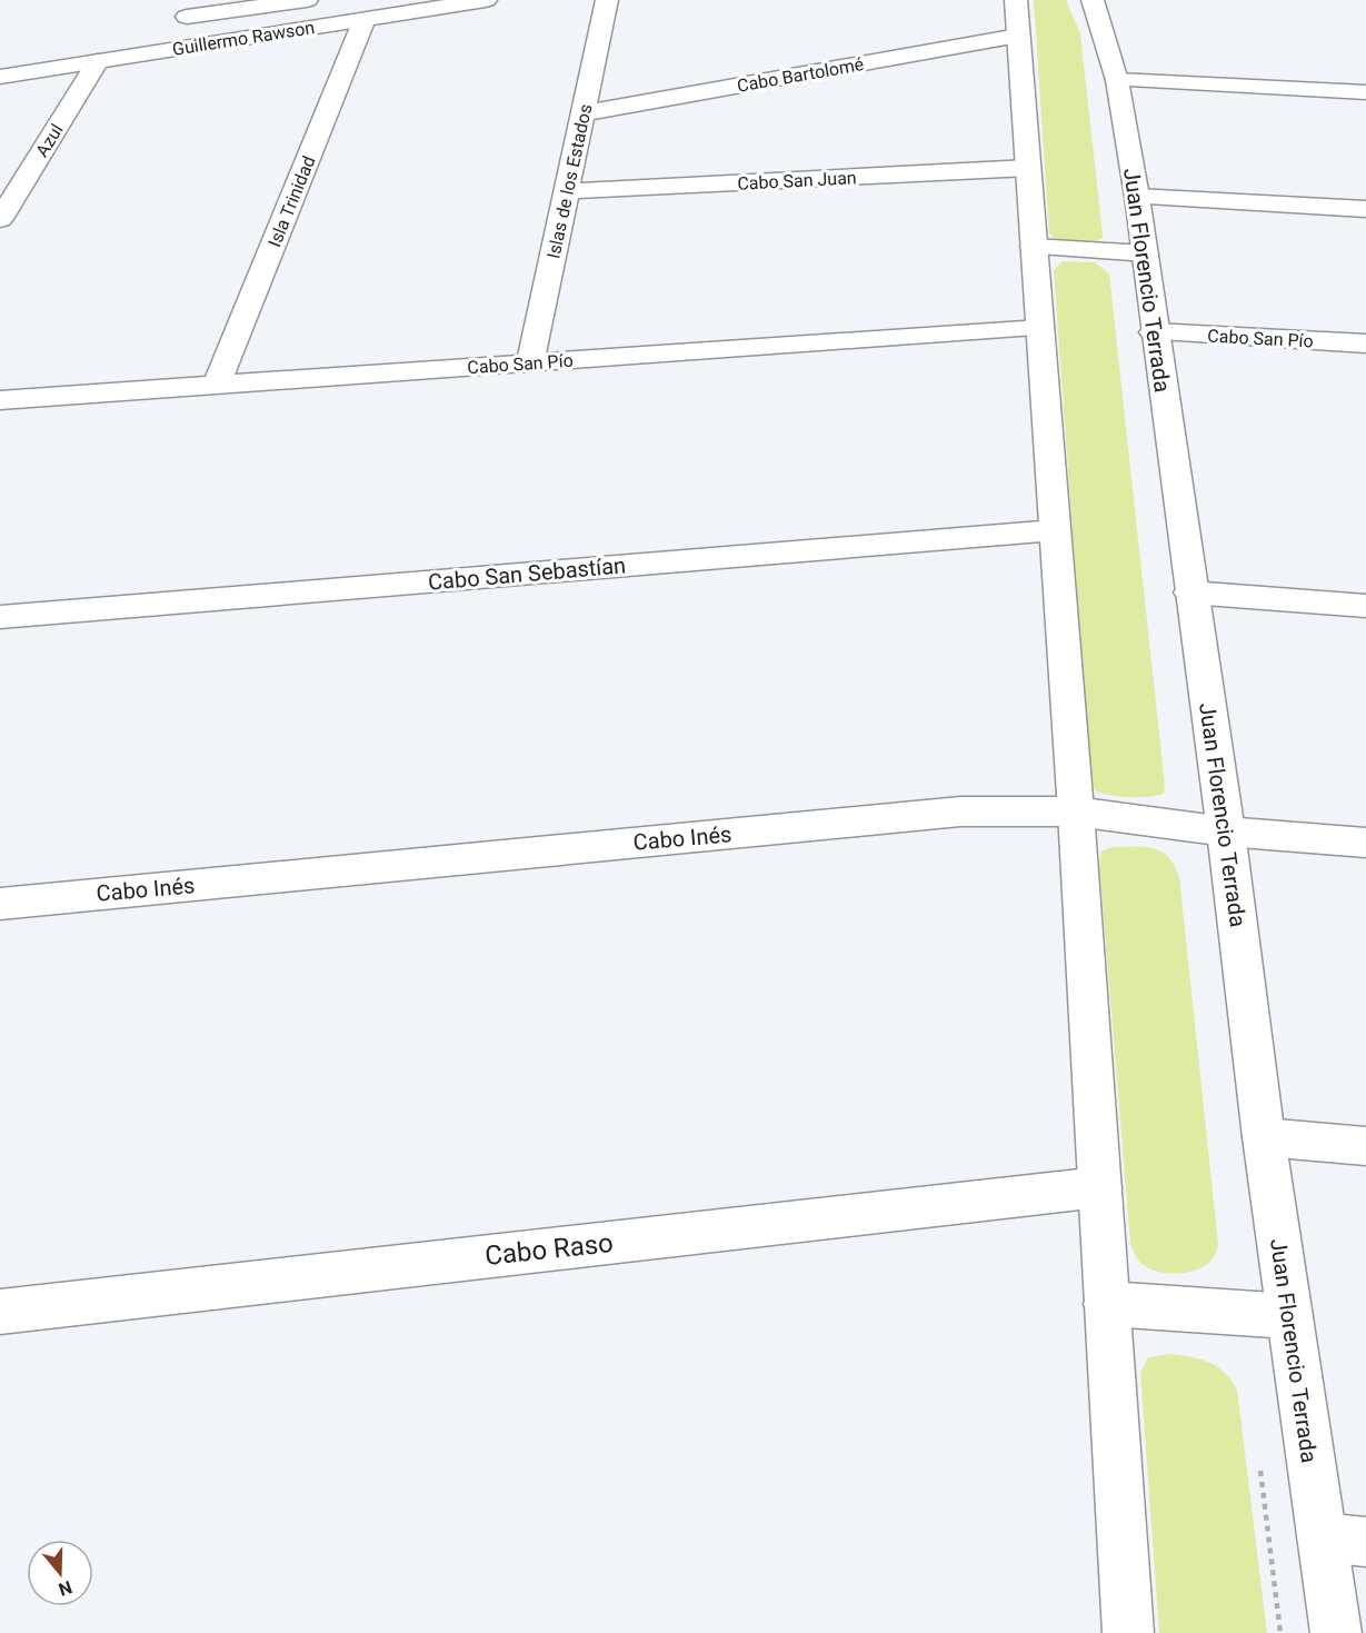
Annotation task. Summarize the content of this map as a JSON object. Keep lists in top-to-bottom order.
{
  "streets": {
    "street": [
      "Guillermo Rawson",
      "Cabo Bartolomé",
      "Azul",
      "Cabo San Juan",
      "Islas de los Estados",
      "Isla Trinidad",
      "Juan Florencio Terrada",
      "Cabo San Pío",
      "Cabo San Sebastían",
      "Cabo Inés",
      "Cabo Raso"
    ]
  },
  "crossings": [
    ["Guillermo Rawson", "Azul"],
    ["Guillermo Rawson", "Isla Trinidad"],
    ["Cabo Bartolomé", "Islas de los Estados"],
    ["Cabo San Juan", "Islas de los Estados"],
    ["Islas de los Estados", "Cabo San Pío"],
    ["Isla Trinidad", "Cabo San Pío"],
    ["Juan Florencio Terrada", "Cabo San Pío"],
    ["Juan Florencio Terrada", "Cabo Inés"]
  ],
  "north": "bottom"
}
